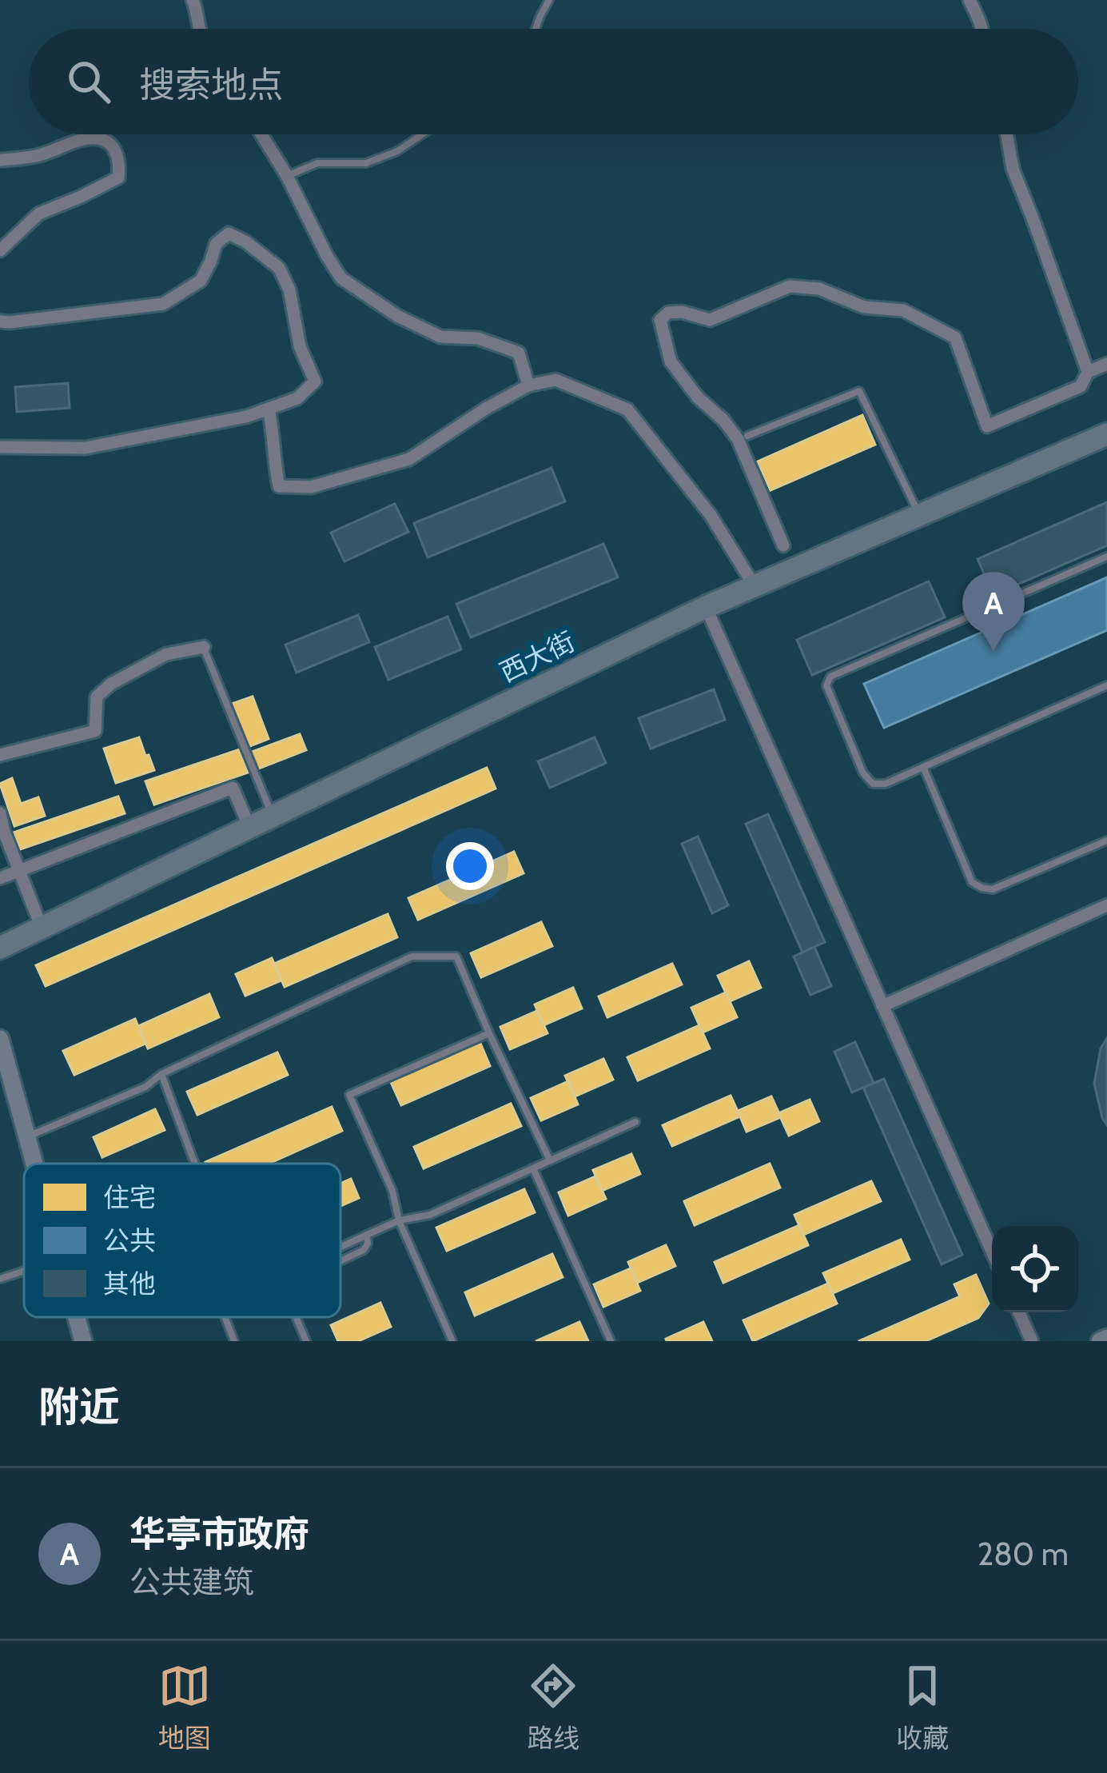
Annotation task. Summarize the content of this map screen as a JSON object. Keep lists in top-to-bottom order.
{
  "streets": {
    "highway": ["西大街"]
  },
  "legend": ["住宅", "公共", "其他"],
  "page": {
    "search": "搜索地点",
    "pins": "A",
    "heading": "附近",
    "list": [
      {
        "mark": "A",
        "name": "华亭市政府",
        "note": "公共建筑",
        "value": "280 m"
      }
    ],
    "nav": ["地图", "路线", "收藏"]
  }
}
